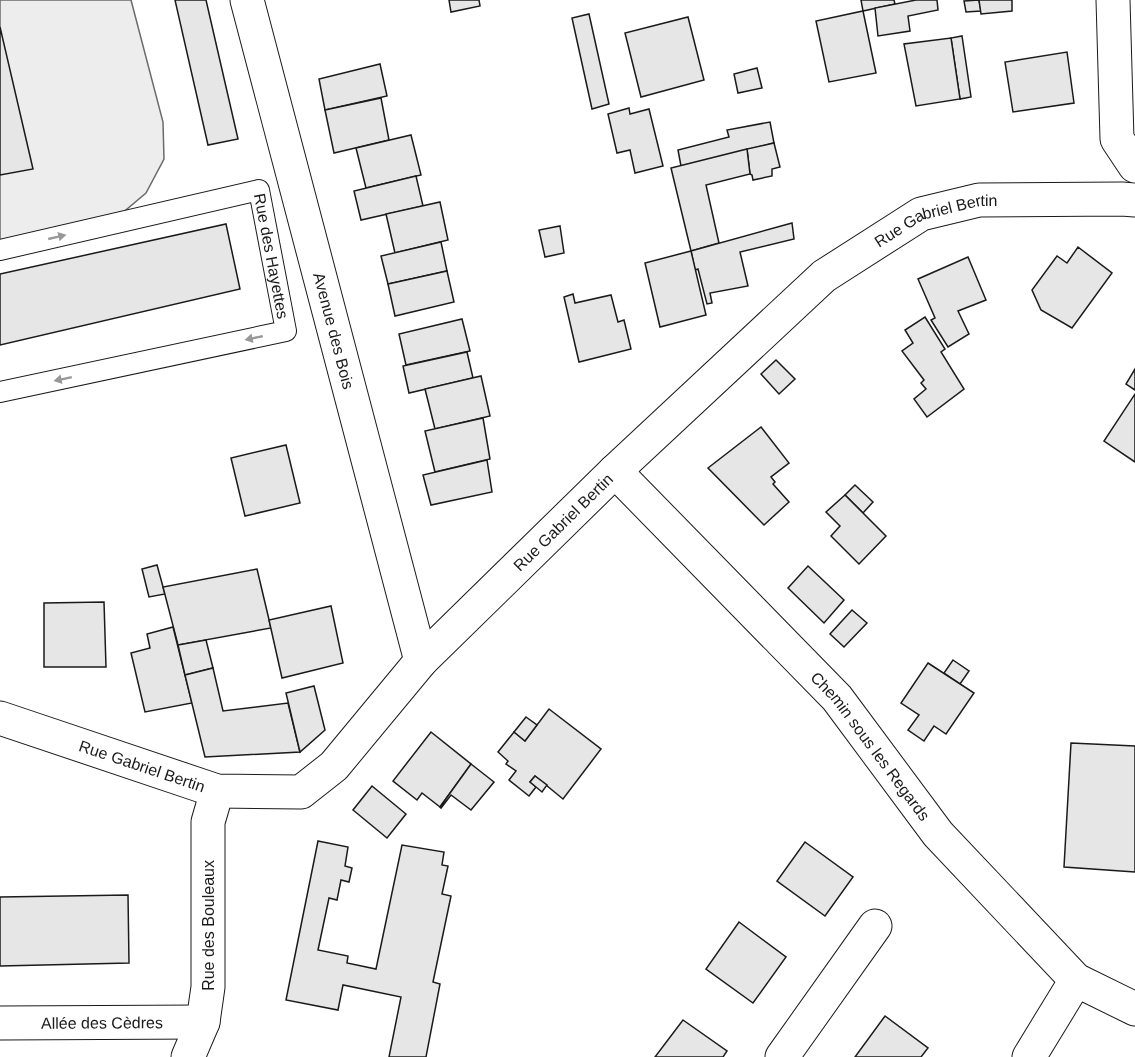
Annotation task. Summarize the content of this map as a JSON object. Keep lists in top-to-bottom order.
{
  "streets": {
    "street": [
      "Rue Gabriel Bertin",
      "Avenue des Bois",
      "Chemin sous les Regards",
      "Rue des Bouleaux",
      "Allée des Cèdres"
    ],
    "lane": ["Rue des Hayettes"]
  },
  "crossings": [
    ["Rue Gabriel Bertin", "Avenue des Bois"],
    ["Rue Gabriel Bertin", "Chemin sous les Regards"],
    ["Rue Gabriel Bertin", "Rue des Bouleaux"],
    ["Rue des Bouleaux", "Allée des Cèdres"]
  ]
}
